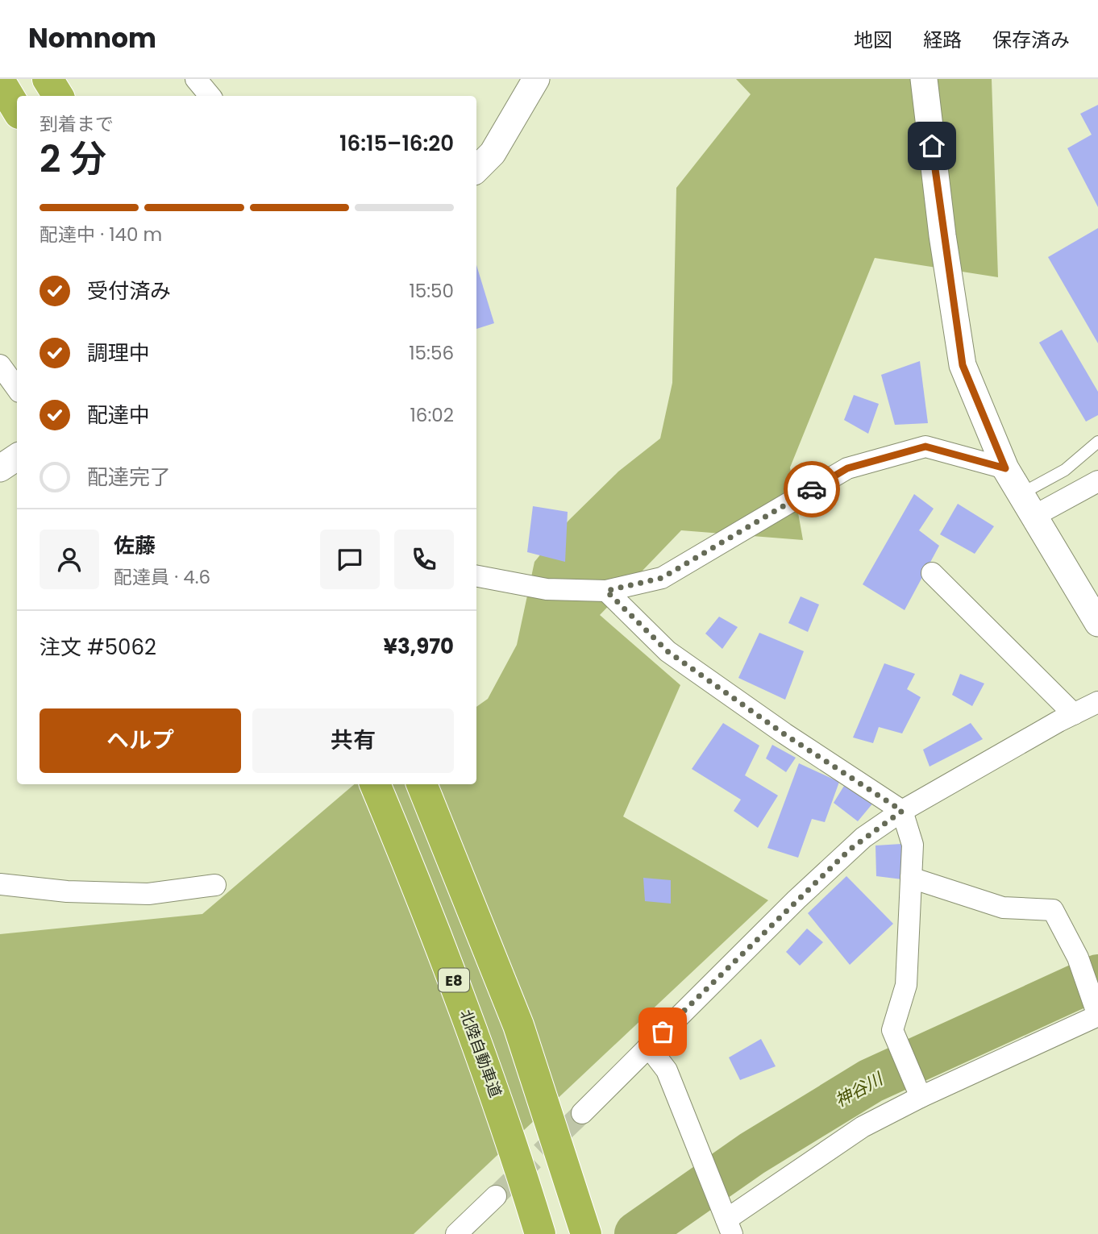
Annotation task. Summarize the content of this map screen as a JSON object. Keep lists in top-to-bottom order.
{
  "streets": {
    "highway": ["E8", "北陸自動車道"]
  },
  "water": ["神谷川"],
  "page": {
    "header": "Nomnom",
    "nav": ["地図", "経路", "保存済み"],
    "heading": ["2 分", "到着まで", "16:15–16:20"],
    "panel": [
      "佐藤",
      "配達員 · 4.6",
      "注文 #5062",
      "¥3,970"
    ],
    "bar": "配達中 · 140 m",
    "list": [
      ["受付済み", "15:50"],
      ["調理中", "15:56"],
      ["配達中", "16:02"],
      "配達完了"
    ],
    "buttons": ["ヘルプ", "共有"]
  }
}
